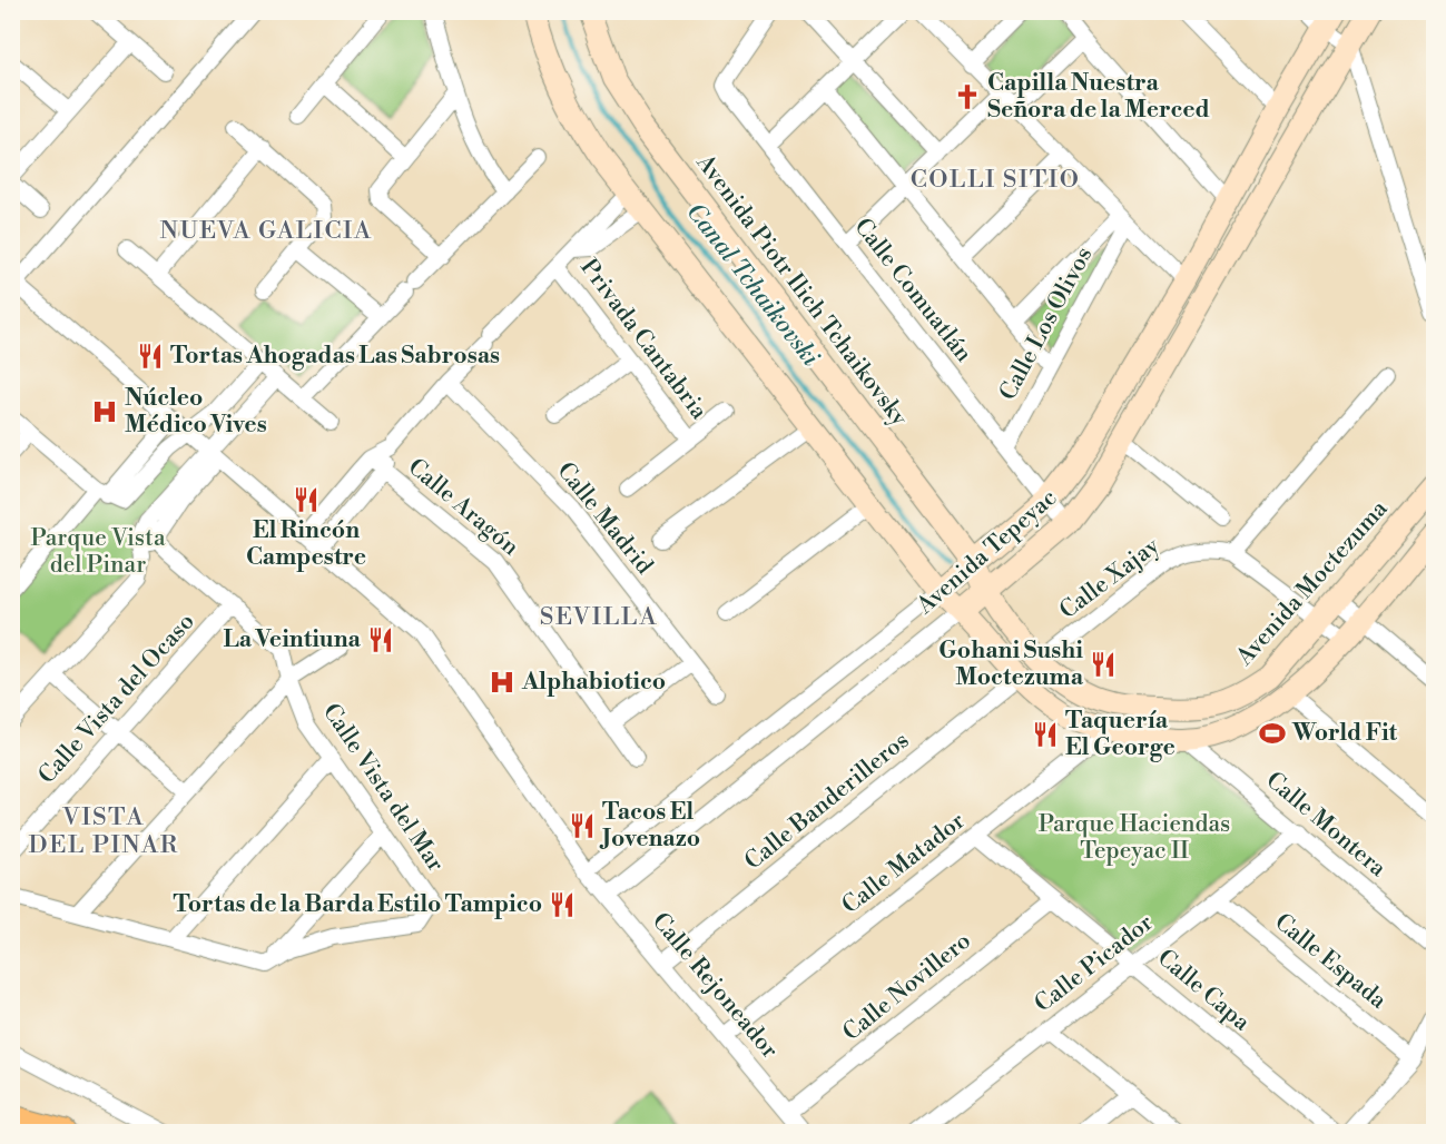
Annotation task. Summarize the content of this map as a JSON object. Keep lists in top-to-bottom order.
{
  "streets": {
    "street": [
      "Avenida Piotr Ilich Tchaikovsky",
      "Calle Comuatlán",
      "Calle Los Olivos",
      "Privada Cantabria",
      "Calle Aragón",
      "Calle Madrid",
      "Avenida Tepeyac",
      "Calle Xajay",
      "Avenida Moctezuma",
      "Calle Vista del Ocaso",
      "Calle Vista del Mar",
      "Calle Banderilleros",
      "Calle Montera",
      "Calle Matador",
      "Calle Espada",
      "Calle Picador",
      "Calle Rejoneador",
      "Calle Novillero",
      "Calle Capa"
    ]
  },
  "crossings": [
    ["Avenida Piotr Ilich Tchaikovsky", "Avenida Tepeyac"],
    ["Avenida Piotr Ilich Tchaikovsky", "Avenida Moctezuma"],
    ["Calle Comuatlán", "Calle Los Olivos"],
    ["Calle Comuatlán", "Avenida Tepeyac"],
    ["Avenida Tepeyac", "Avenida Moctezuma"],
    ["Avenida Tepeyac", "Calle Rejoneador"],
    ["Calle Xajay", "Avenida Moctezuma"],
    ["Calle Vista del Ocaso", "Calle Vista del Mar"],
    ["Calle Banderilleros", "Calle Rejoneador"],
    ["Calle Montera", "Calle Picador"],
    ["Calle Matador", "Calle Rejoneador"],
    ["Calle Matador", "Calle Capa"],
    ["Calle Espada", "Calle Picador"],
    ["Calle Picador", "Calle Capa"],
    ["Calle Rejoneador", "Calle Novillero"],
    ["Calle Novillero", "Calle Capa"]
  ],
  "districts": [
    "COLLI SITIO",
    "NUEVA GALICIA",
    "SEVILLA",
    "VISTA DEL PINAR"
  ],
  "water": ["Canal Tchaikovski"],
  "parks": ["Parque Vista del Pinar", "Parque Haciendas Tepeyac II"],
  "places": {
    "church": ["Capilla Nuestra Señora de la Merced"],
    "restaurant": [
      "Tortas Ahogadas Las Sabrosas",
      "El Rincón Campestre",
      "La Veintiuna",
      "Gohani Sushi Moctezuma",
      "Taquería El George",
      "Tacos El Jovenazo",
      "Tortas de la Barda Estilo Tampico"
    ],
    "hospital": ["Núcleo Médico Vives", "Alphabiotico"],
    "sports": ["World Fit"]
  }
}
